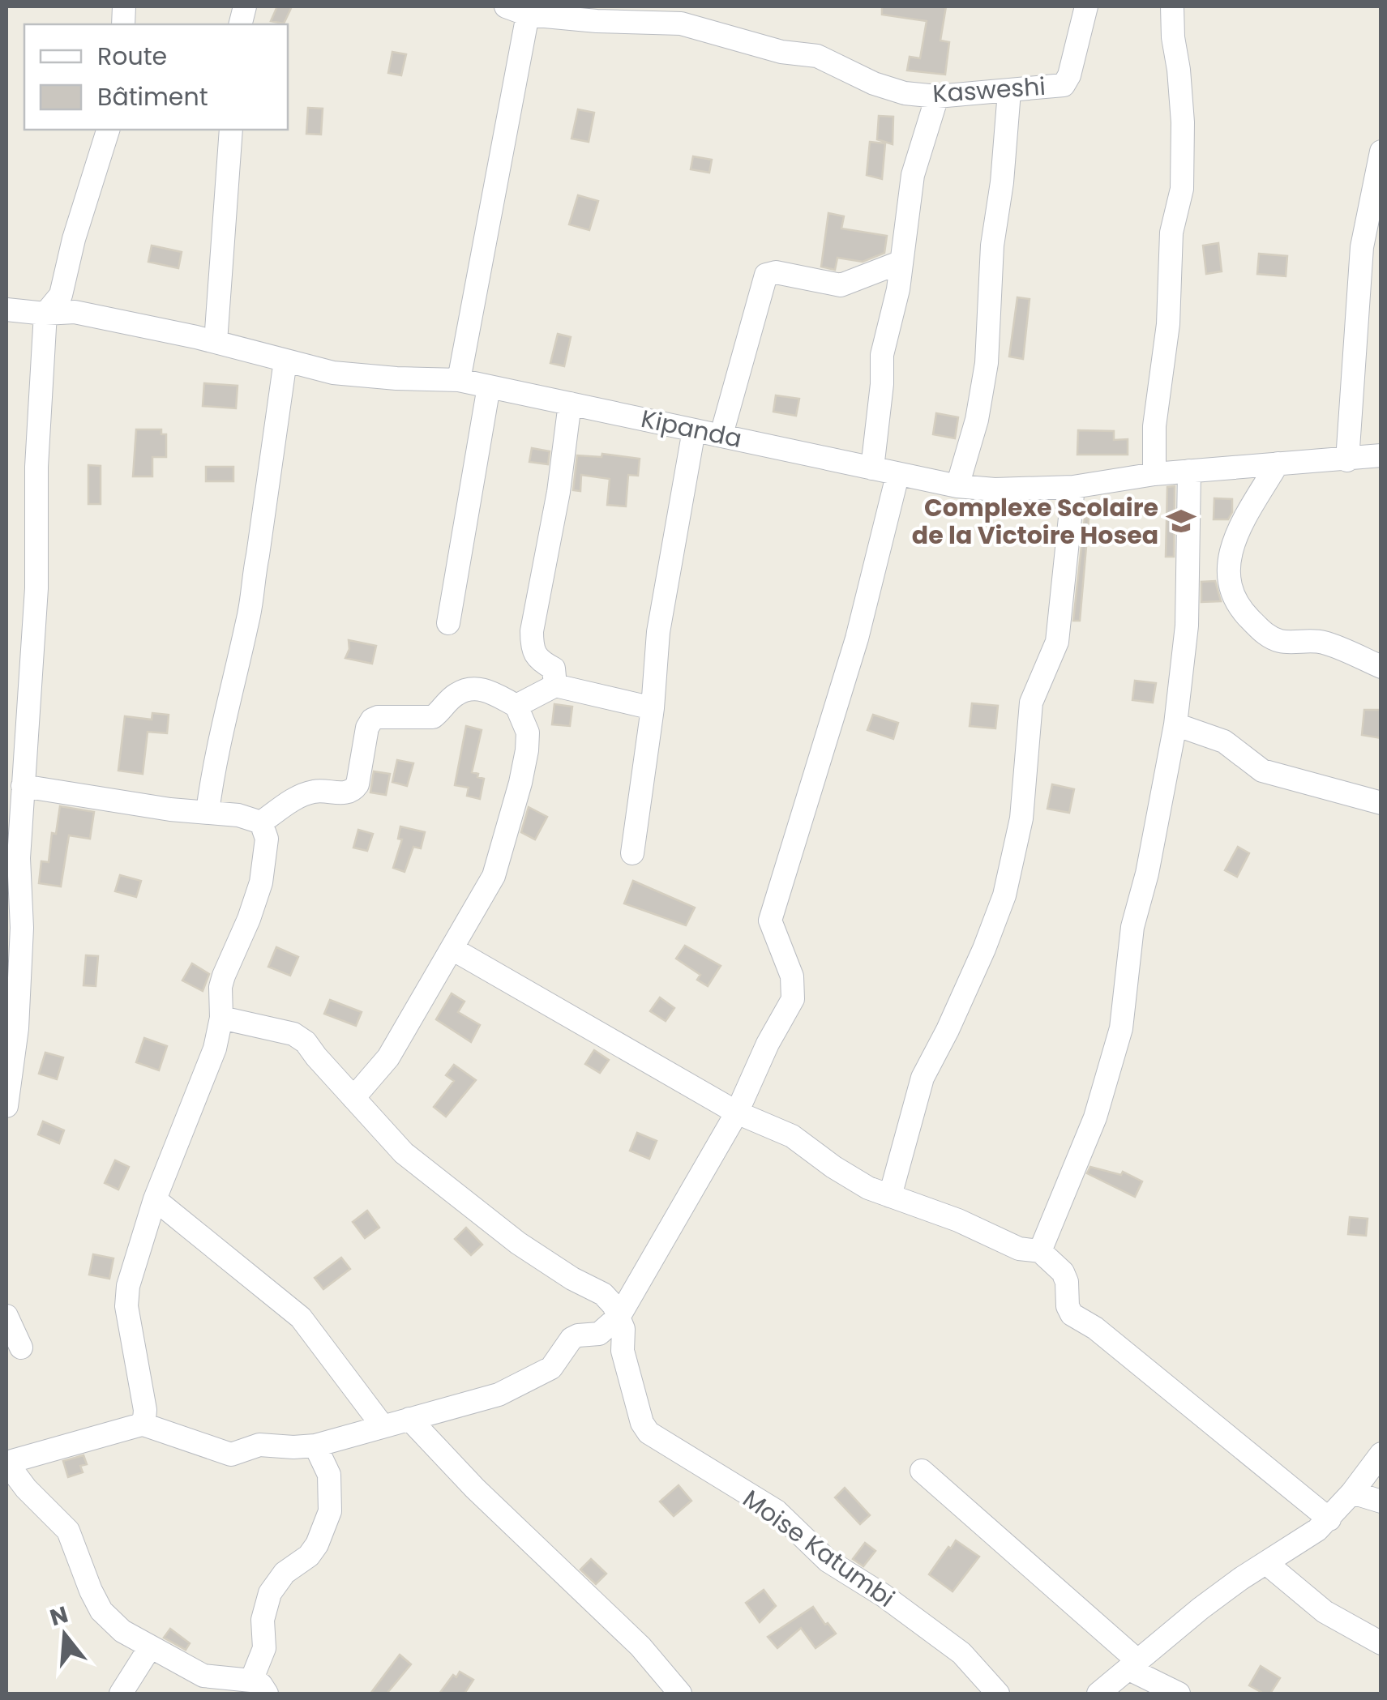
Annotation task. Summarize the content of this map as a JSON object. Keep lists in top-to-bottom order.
{
  "streets": {
    "street": ["Kasweshi", "Kipanda", "Moise Katumbi"]
  },
  "places": {
    "school or university": ["Complexe Scolaire de la Victoire Hosea"]
  },
  "legend": ["Route", "Bâtiment"],
  "north": "top"
}
